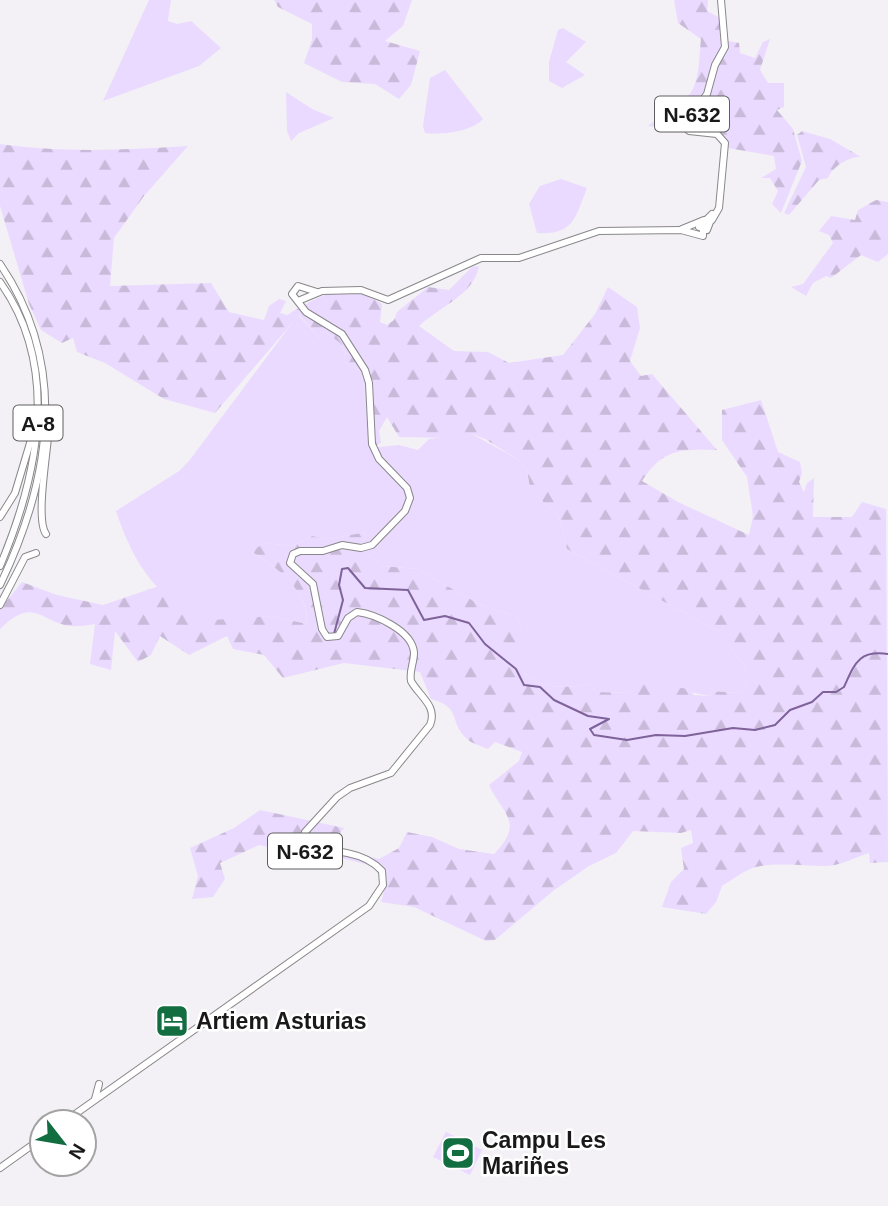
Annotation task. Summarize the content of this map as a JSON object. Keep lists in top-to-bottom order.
{
  "streets": {
    "highway": ["N-632", "A-8"]
  },
  "places": {
    "hotel": ["Artiem Asturias"],
    "sports": ["Campu Les Mariñes"]
  },
  "north": "bottom right"
}
